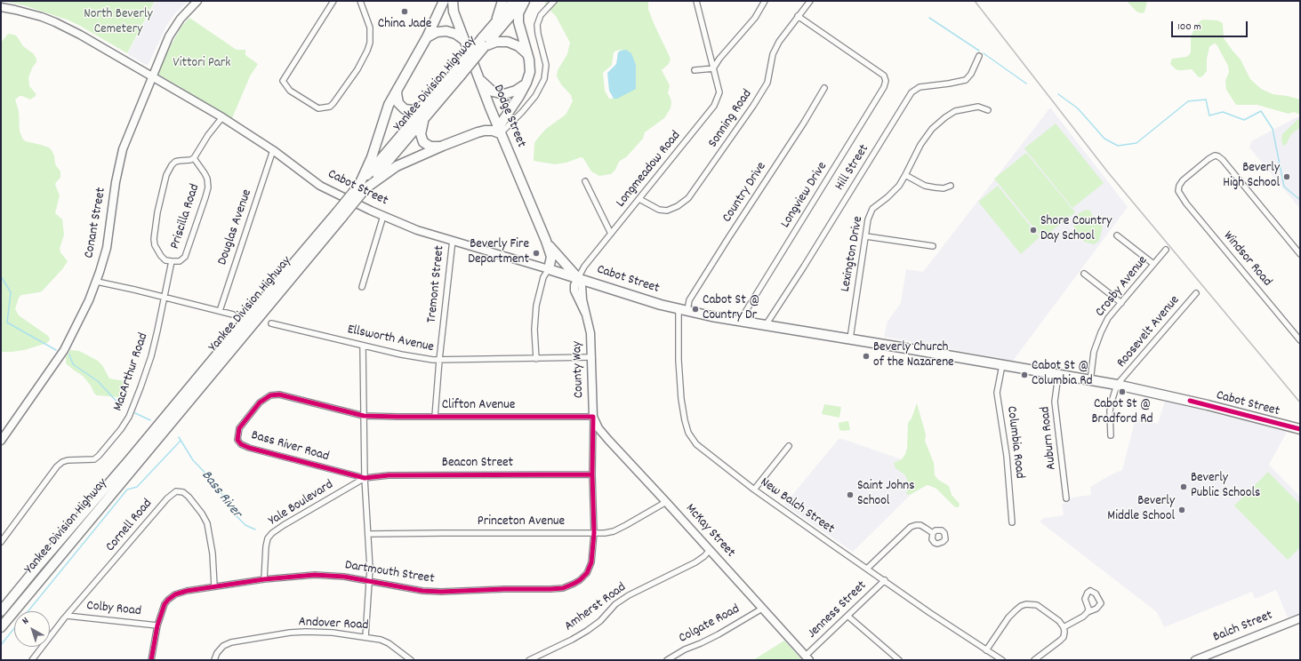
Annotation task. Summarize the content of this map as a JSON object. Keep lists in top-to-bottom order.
{
  "streets": {
    "highway": ["Yankee Division Highway", "Dodge Street", "Cabot Street"],
    "main road": [
      "Conant Street",
      "County Way",
      "McKay Street",
      "Balch Street"
    ],
    "street": [
      "Sonning Road",
      "Hill Street",
      "Longmeadow Road",
      "Country Drive",
      "Longview Drive",
      "Priscilla Road",
      "Douglas Avenue",
      "Lexington Drive",
      "Windsor Road",
      "Tremont Street",
      "Crosby Avenue",
      "Roosevelt Avenue",
      "Ellsworth Avenue",
      "MacArthur Road",
      "Clifton Avenue",
      "Auburn Road",
      "Columbia Road",
      "Bass River Road",
      "Beacon Street",
      "Yale Boulevard",
      "New Balch Street",
      "Princeton Avenue",
      "Cornell Road",
      "Dartmouth Street",
      "Amherst Road",
      "Colby Road",
      "Jenness Street",
      "Andover Road",
      "Colgate Road"
    ]
  },
  "crossings": [
    ["Dodge Street", "Longmeadow Road"],
    ["Dodge Street", "Cabot Street"],
    ["Dodge Street", "County Way"],
    ["Sonning Road", "Longmeadow Road"],
    ["Sonning Road", "Longview Drive"],
    ["Hill Street", "Cabot Street"],
    ["Longmeadow Road", "Cabot Street"],
    ["Longmeadow Road", "County Way"],
    ["Cabot Street", "Country Drive"],
    ["Cabot Street", "Longview Drive"],
    ["Cabot Street", "Conant Street"],
    ["Cabot Street", "Douglas Avenue"],
    ["Cabot Street", "Lexington Drive"],
    ["Cabot Street", "Tremont Street"],
    ["Cabot Street", "Crosby Avenue"],
    ["Cabot Street", "Roosevelt Avenue"],
    ["Cabot Street", "County Way"],
    ["Cabot Street", "Auburn Road"],
    ["Cabot Street", "Columbia Road"],
    ["Cabot Street", "New Balch Street"],
    ["Country Drive", "New Balch Street"],
    ["Priscilla Road", "MacArthur Road"],
    ["Tremont Street", "Ellsworth Avenue"],
    ["Tremont Street", "Clifton Avenue"],
    ["Ellsworth Avenue", "County Way"],
    ["County Way", "Clifton Avenue"],
    ["County Way", "Beacon Street"],
    ["County Way", "Princeton Avenue"],
    ["County Way", "McKay Street"],
    ["County Way", "Dartmouth Street"],
    ["Clifton Avenue", "Bass River Road"],
    ["Clifton Avenue", "McKay Street"],
    ["Bass River Road", "Beacon Street"],
    ["Bass River Road", "Yale Boulevard"],
    ["Beacon Street", "Yale Boulevard"],
    ["Yale Boulevard", "Dartmouth Street"],
    ["New Balch Street", "Jenness Street"],
    ["Princeton Avenue", "McKay Street"],
    ["Princeton Avenue", "Dartmouth Street"],
    ["Cornell Road", "Dartmouth Street"],
    ["Cornell Road", "Colby Road"],
    ["McKay Street", "Amherst Road"],
    ["McKay Street", "Jenness Street"],
    ["McKay Street", "Colgate Road"],
    ["Dartmouth Street", "Colby Road"]
  ],
  "water": ["Bass River"],
  "parks": ["North Beverly Cemetery", "Vittori Park"],
  "places": [
    "China Jade",
    "Beverly High School",
    "Shore Country Day School",
    "Beverly Fire Department",
    "Cabot St @ Country Dr",
    "Beverly Church of the Nazarene",
    "Cabot St @ Columbia Rd",
    "Cabot St @ Bradford Rd",
    "Beverly Public Schools",
    "Saint Johns School",
    "Beverly Middle School"
  ],
  "scale_bar": "100 m",
  "north": "top left"
}
